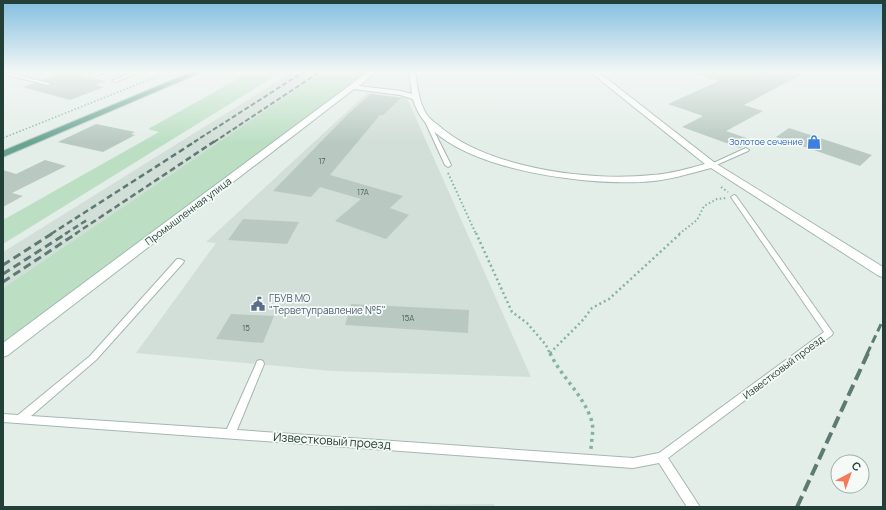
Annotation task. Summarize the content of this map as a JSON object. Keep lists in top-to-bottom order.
{
  "streets": {
    "street": ["Промышленная улица"],
    "lane": ["Известковый проезд"]
  },
  "places": {
    "shop": ["Золотое сечение"],
    "public building": ["ГБУВ МО \"Терветуправление №5\""]
  },
  "house_numbers": [
    "17",
    "17А",
    "15А",
    "15"
  ],
  "north": "top right"
}
